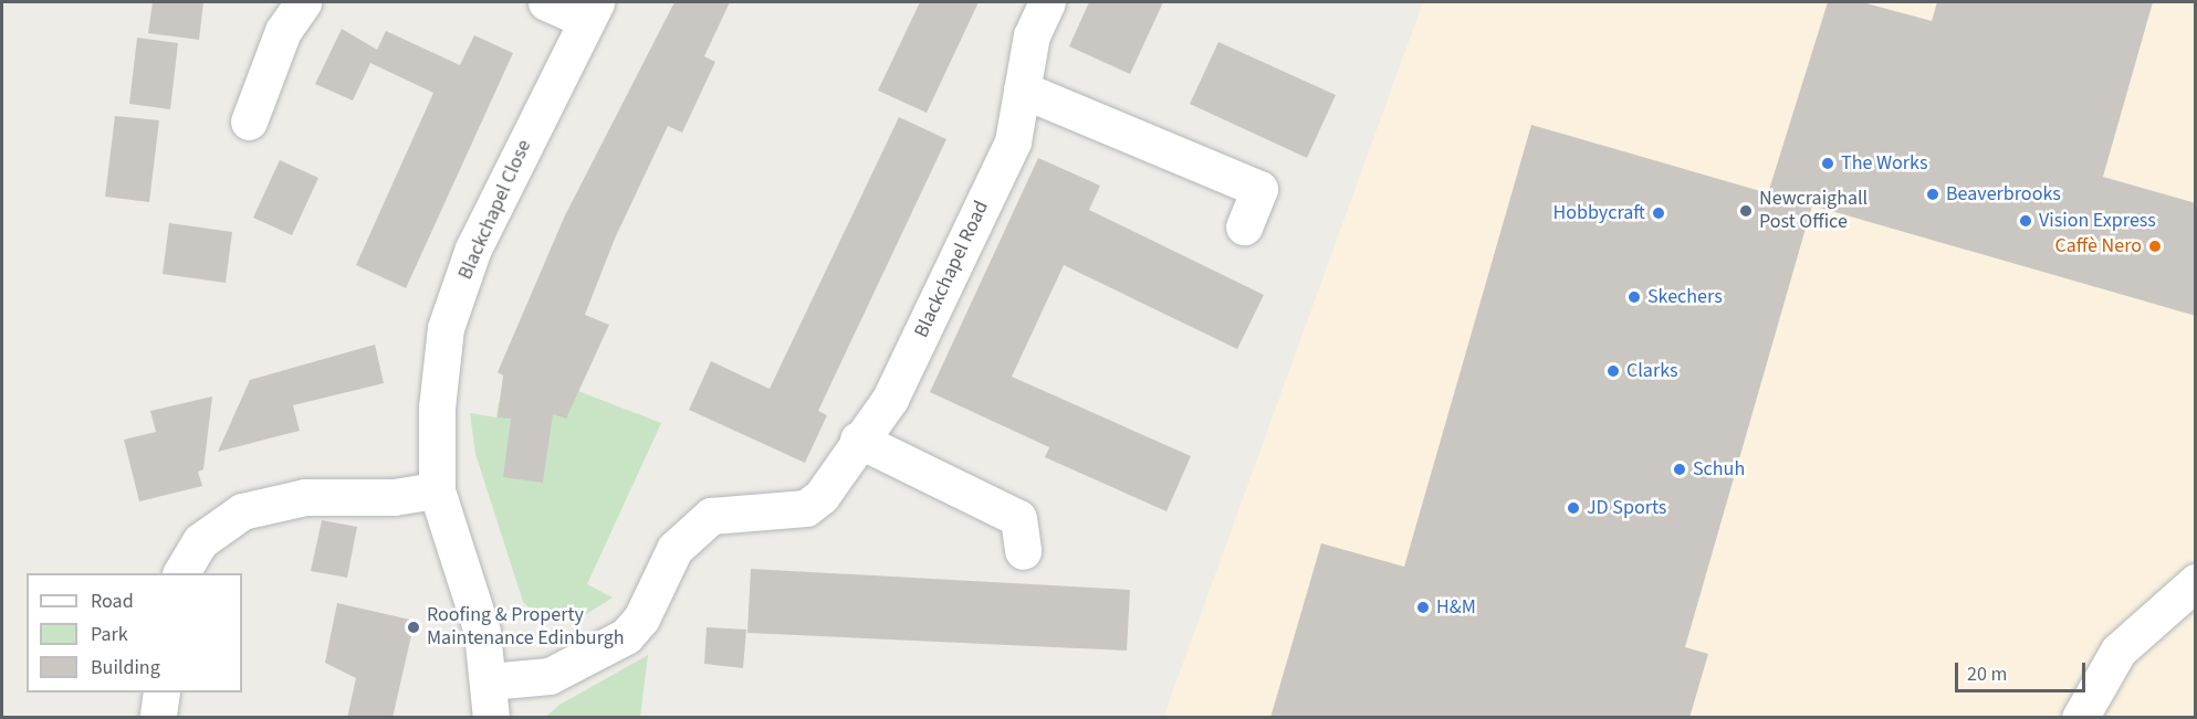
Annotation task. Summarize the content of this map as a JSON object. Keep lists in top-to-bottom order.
{
  "streets": {
    "street": ["Blackchapel Close", "Blackchapel Road"]
  },
  "crossings": [
    ["Blackchapel Close", "Blackchapel Road"]
  ],
  "places": [
    "The Works",
    "Beaverbrooks",
    "Newcraighall Post Office",
    "Hobbycraft",
    "Vision Express",
    "Caffè Nero",
    "Skechers",
    "Clarks",
    "Schuh",
    "JD Sports",
    "H&M",
    "Roofing & Property Maintenance Edinburgh"
  ],
  "legend": ["Road", "Park", "Building"],
  "scale_bar": "20 m"
}
